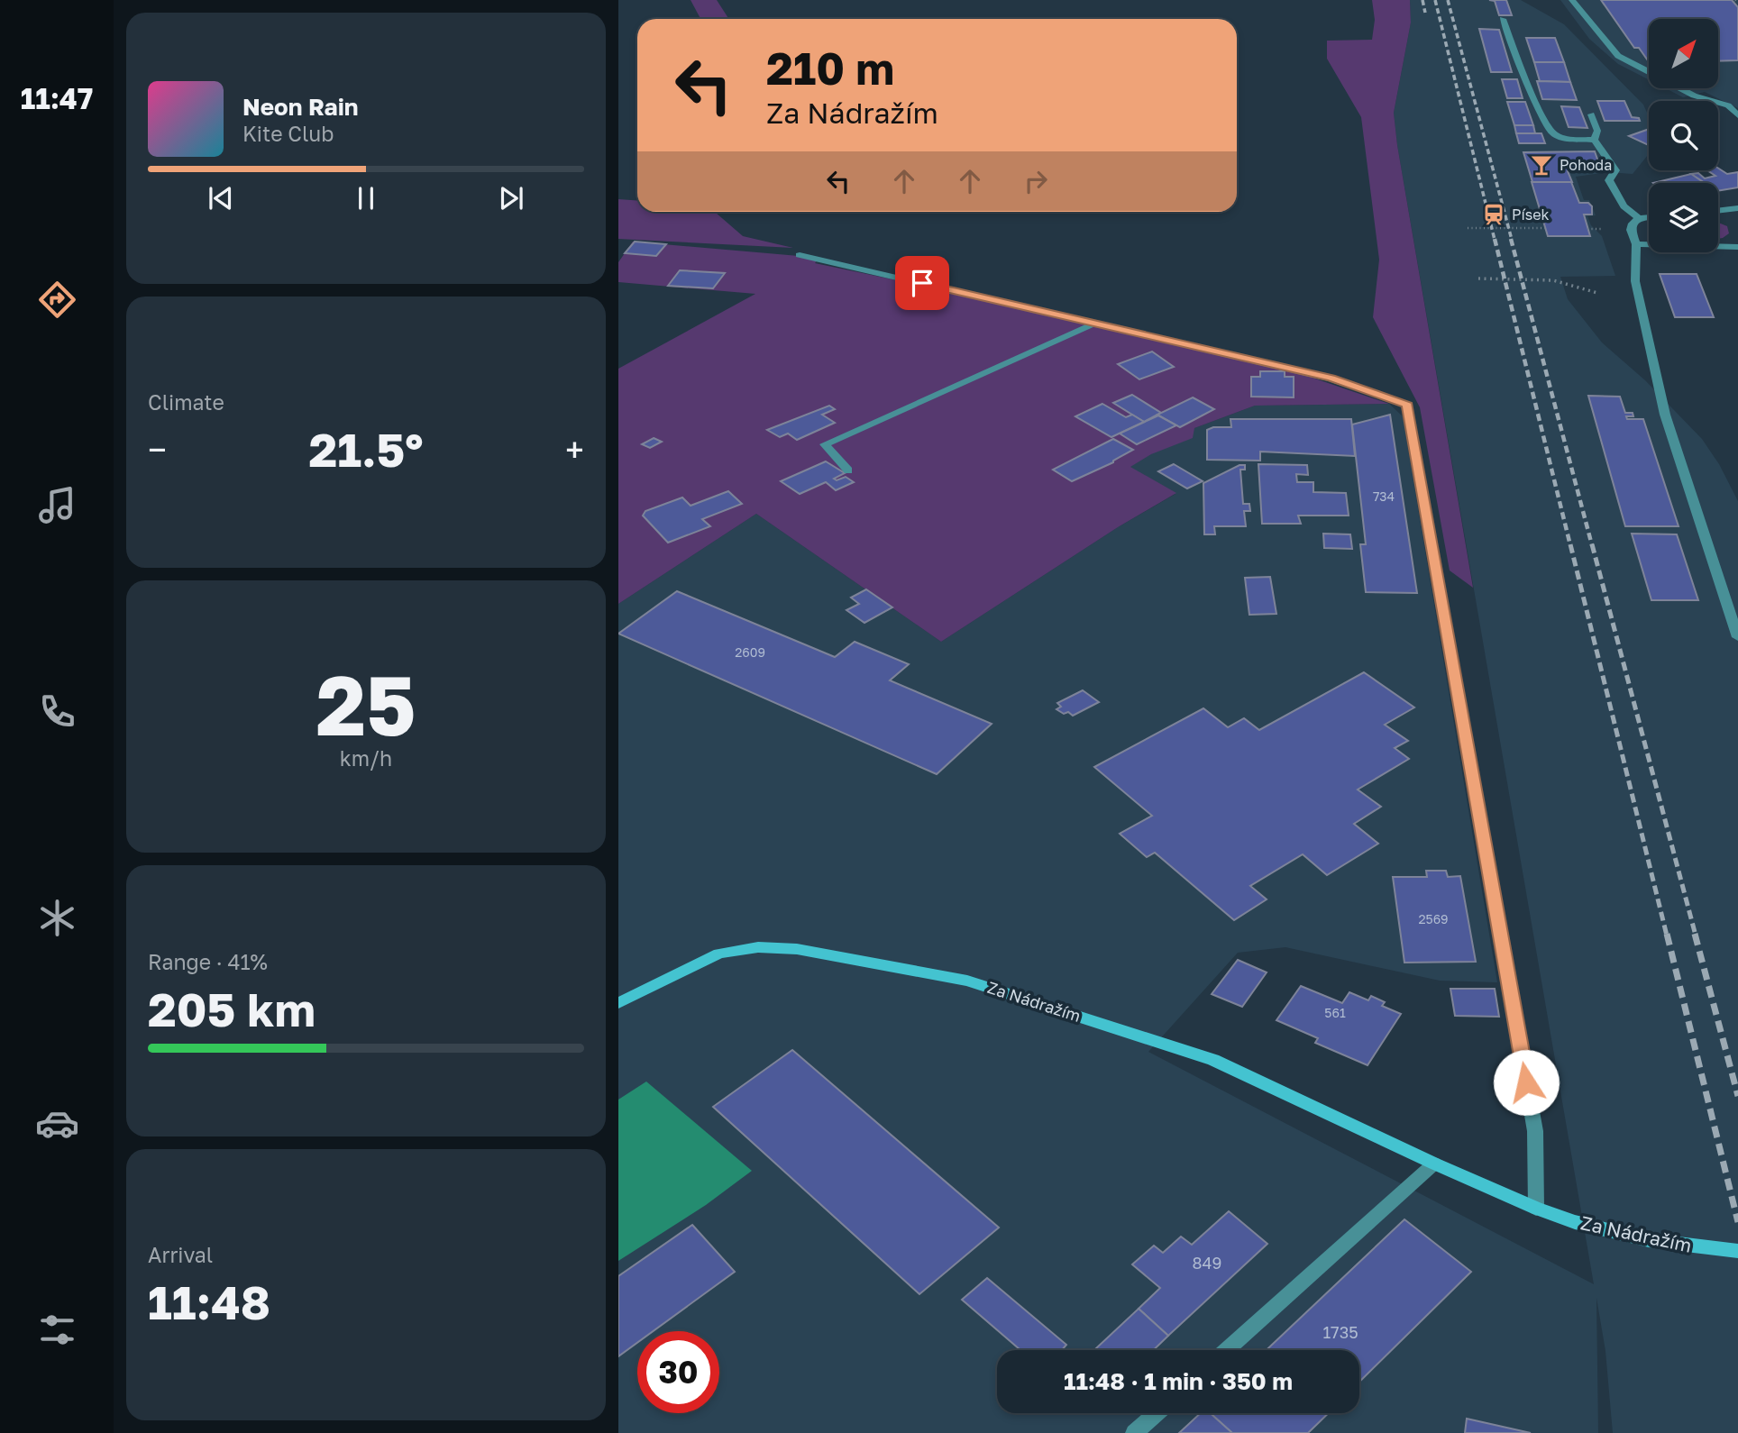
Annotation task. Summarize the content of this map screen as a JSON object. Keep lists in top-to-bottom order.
{
  "streets": {
    "main road": ["Za Nádražím"]
  },
  "places": {
    "bar": ["Pohoda"],
    "station": ["Písek"]
  },
  "house_numbers": [
    "734",
    "2609",
    "2569",
    "561",
    "849",
    "1735"
  ],
  "north": "top right",
  "page": {
    "tabs": "11:47",
    "turn": ["210 m", "Za Nádražím"],
    "song": ["Neon Rain", "Kite Club"],
    "tile": [
      "Climate",
      ["25", "km/h"],
      ["Range · 41%", "205 km"],
      ["Arrival", "11:48"]
    ],
    "heat": ["−", "21.5°", "+"],
    "limit": "30",
    "trip": "11:48 · 1 min · 350 m"
  }
}
